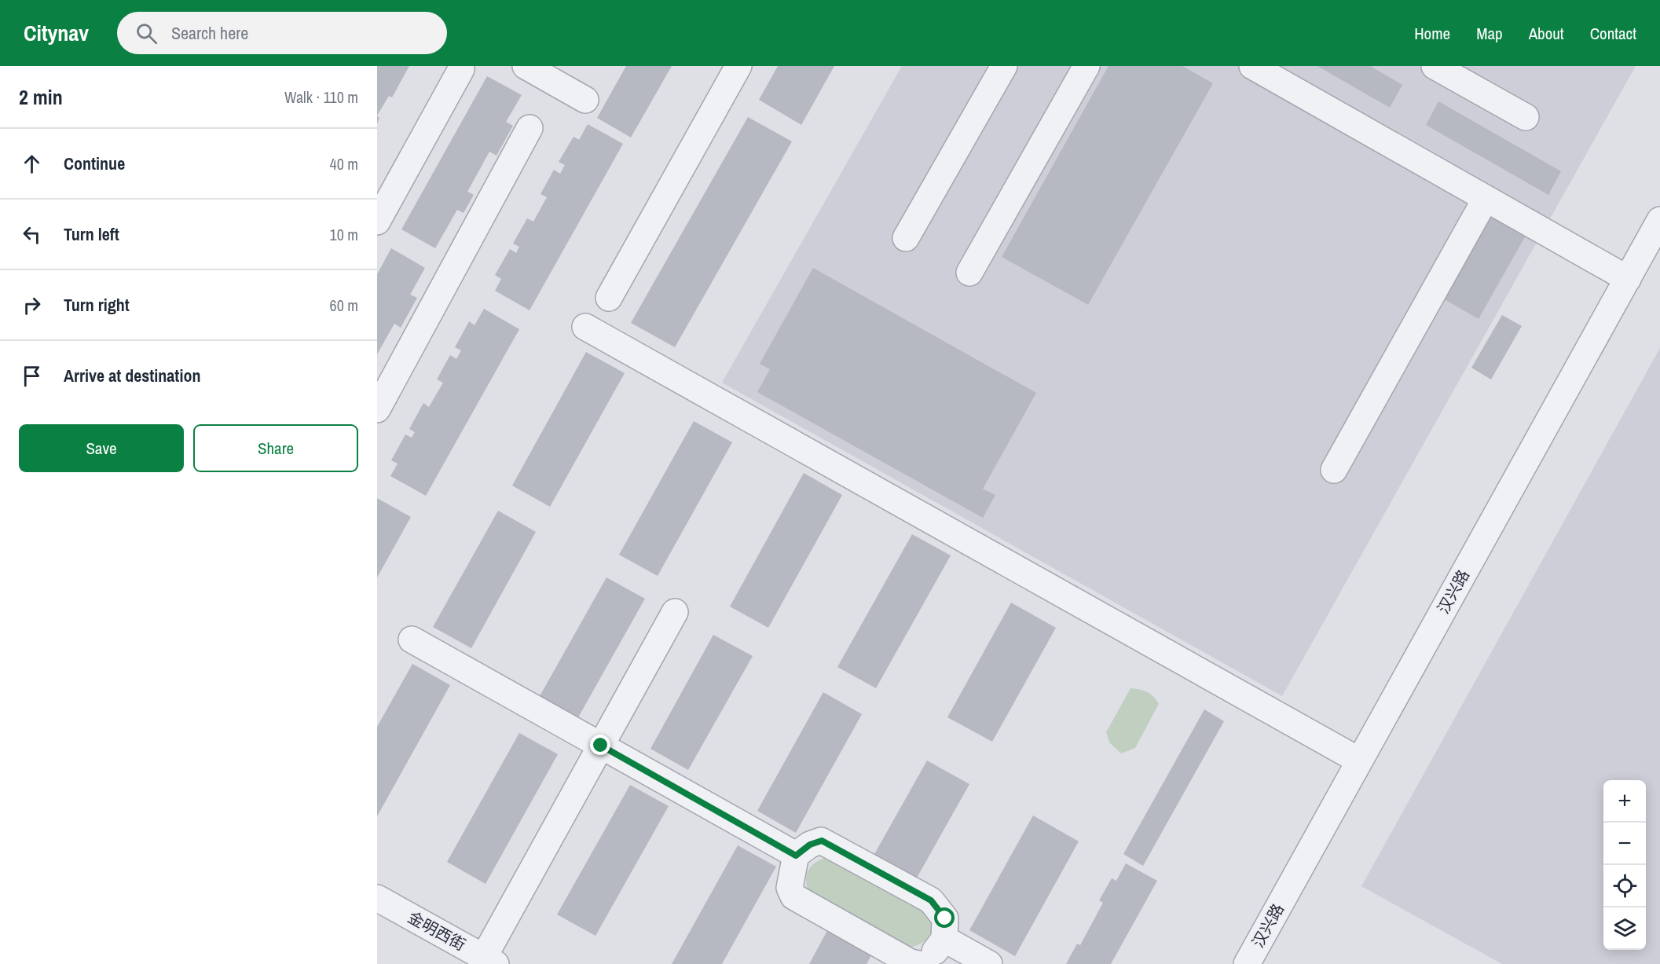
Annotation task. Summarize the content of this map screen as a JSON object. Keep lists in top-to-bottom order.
{
  "streets": {
    "street": ["汉兴路", "金明西街"]
  },
  "page": {
    "header": "Citynav",
    "search": "Search here",
    "nav": [
      "Home",
      "Map",
      "About",
      "Contact"
    ],
    "heading": ["2 min", "Walk · 110 m"],
    "list": [
      ["Continue", "40 m"],
      ["Turn left", "10 m"],
      ["Turn right", "60 m"],
      "Arrive at destination"
    ],
    "buttons": ["Save", "Share"],
    "map_buttons": ["+", "−"]
  }
}
